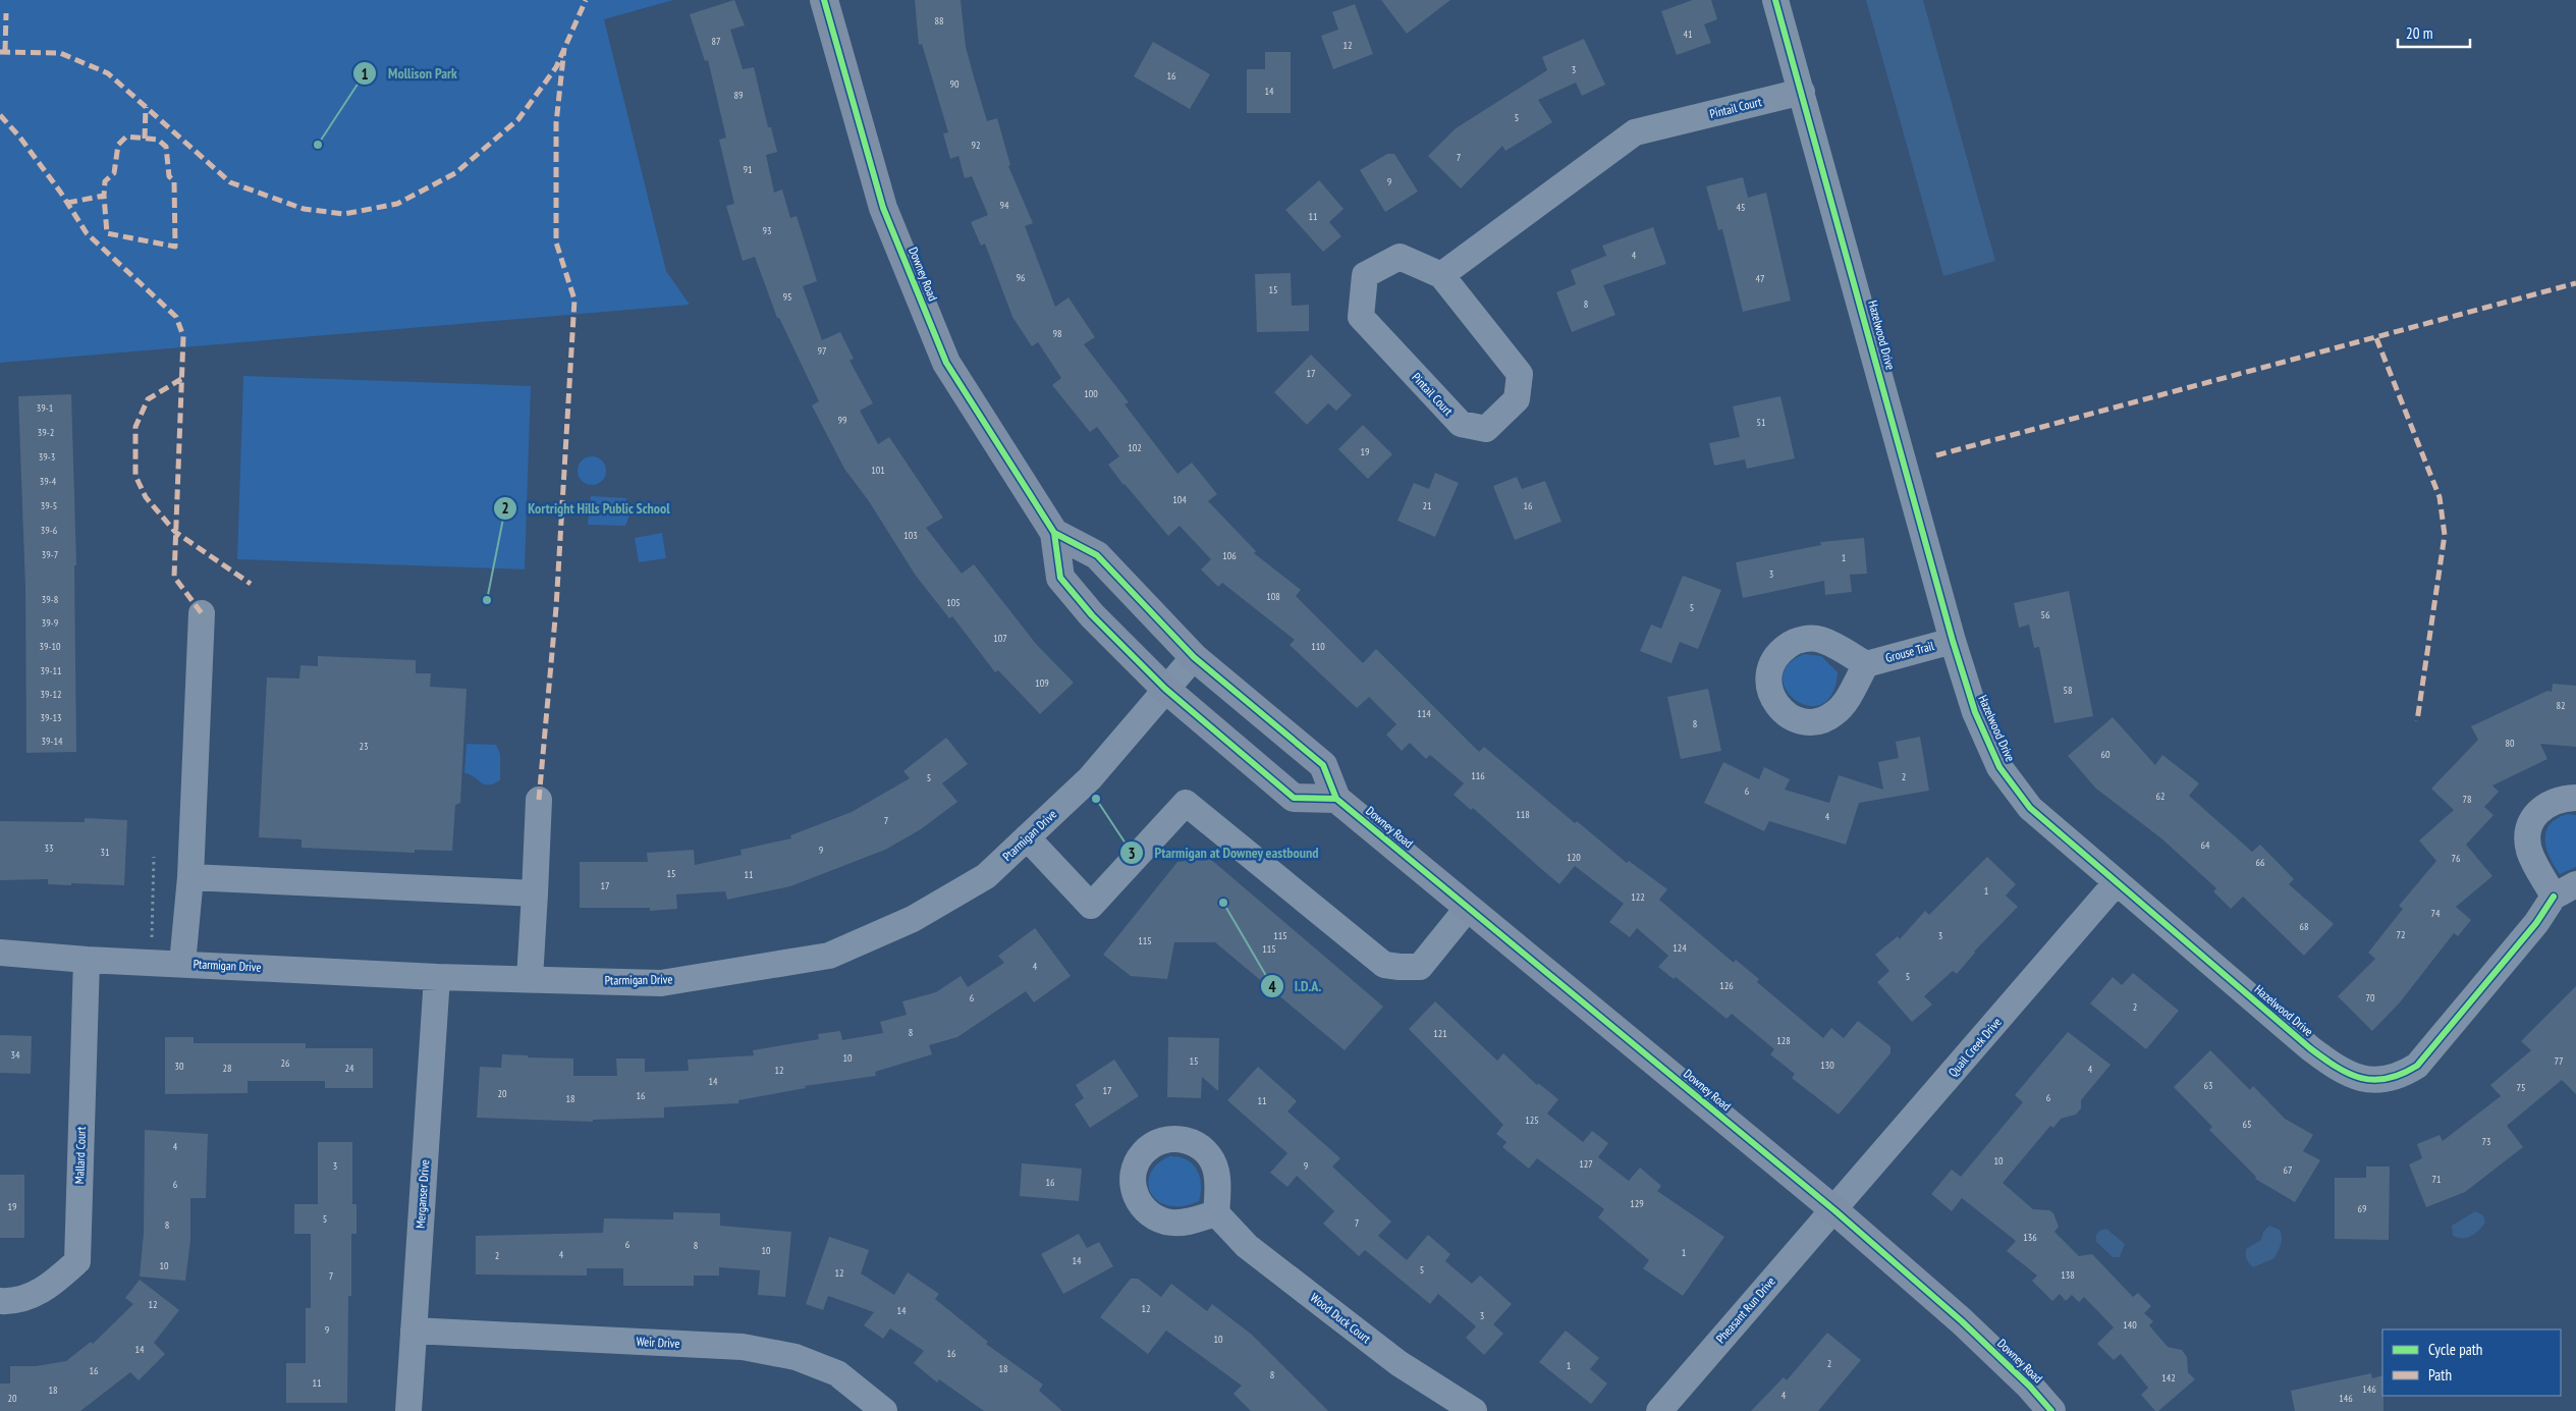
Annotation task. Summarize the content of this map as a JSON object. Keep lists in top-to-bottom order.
{
  "streets": {
    "main road": ["Downey Road"],
    "street": [
      "Pintail Court",
      "Hazelwood Drive",
      "Grouse Trail",
      "Ptarmigan Drive",
      "Quail Creek Drive",
      "Mallard Court",
      "Merganser Drive",
      "Pheasant Run Drive",
      "Wood Duck Court",
      "Weir Drive"
    ]
  },
  "crossings": [
    ["Pintail Court", "Hazelwood Drive"],
    ["Downey Road", "Ptarmigan Drive"],
    ["Downey Road", "Quail Creek Drive"],
    ["Downey Road", "Pheasant Run Drive"],
    ["Hazelwood Drive", "Grouse Trail"],
    ["Hazelwood Drive", "Quail Creek Drive"],
    ["Ptarmigan Drive", "Mallard Court"],
    ["Ptarmigan Drive", "Merganser Drive"],
    ["Quail Creek Drive", "Pheasant Run Drive"],
    ["Merganser Drive", "Weir Drive"]
  ],
  "places": [
    "Mollison Park",
    "Kortright Hills Public School",
    "Ptarmigan at Downey eastbound",
    "I.D.A."
  ],
  "house_numbers": [
    "88",
    "41",
    "87",
    "12",
    "3",
    "16",
    "90",
    "14",
    "89",
    "5",
    "92",
    "7",
    "91",
    "9",
    "94",
    "45",
    "11",
    "93",
    "4",
    "96",
    "47",
    "15",
    "95",
    "8",
    "98",
    "97",
    "17",
    "100",
    "39-1",
    "99",
    "51",
    "39-2",
    "102",
    "19",
    "39-3",
    "101",
    "39-4",
    "104",
    "39-5",
    "21",
    "16",
    "39-6",
    "103",
    "39-7",
    "106",
    "1",
    "3",
    "108",
    "39-8",
    "105",
    "5",
    "56",
    "39-9",
    "107",
    "39-10",
    "110",
    "39-11",
    "109",
    "58",
    "39-12",
    "82",
    "114",
    "39-13",
    "8",
    "39-14",
    "80",
    "23",
    "60",
    "116",
    "2",
    "5",
    "6",
    "62",
    "78",
    "118",
    "4",
    "7",
    "64",
    "33",
    "9",
    "31",
    "120",
    "76",
    "66",
    "15",
    "11",
    "17",
    "1",
    "122",
    "74",
    "68",
    "72",
    "115",
    "3",
    "115",
    "124",
    "115",
    "4",
    "5",
    "126",
    "6",
    "70",
    "2",
    "8",
    "121",
    "128",
    "34",
    "10",
    "15",
    "77",
    "26",
    "130",
    "30",
    "28",
    "24",
    "4",
    "12",
    "14",
    "63",
    "75",
    "17",
    "20",
    "16",
    "6",
    "18",
    "11",
    "125",
    "65",
    "73",
    "4",
    "10",
    "127",
    "3",
    "9",
    "67",
    "71",
    "16",
    "6",
    "129",
    "19",
    "69",
    "5",
    "7",
    "8",
    "136",
    "6",
    "8",
    "10",
    "1",
    "4",
    "2",
    "14",
    "10",
    "5",
    "12",
    "138",
    "7",
    "12",
    "12",
    "14",
    "3",
    "140",
    "9",
    "10",
    "14",
    "16",
    "2",
    "1",
    "18",
    "16",
    "8",
    "142",
    "11",
    "146",
    "18",
    "4",
    "20",
    "146"
  ],
  "legend": ["Cycle path", "Path"],
  "scale_bar": "20 m"
}
